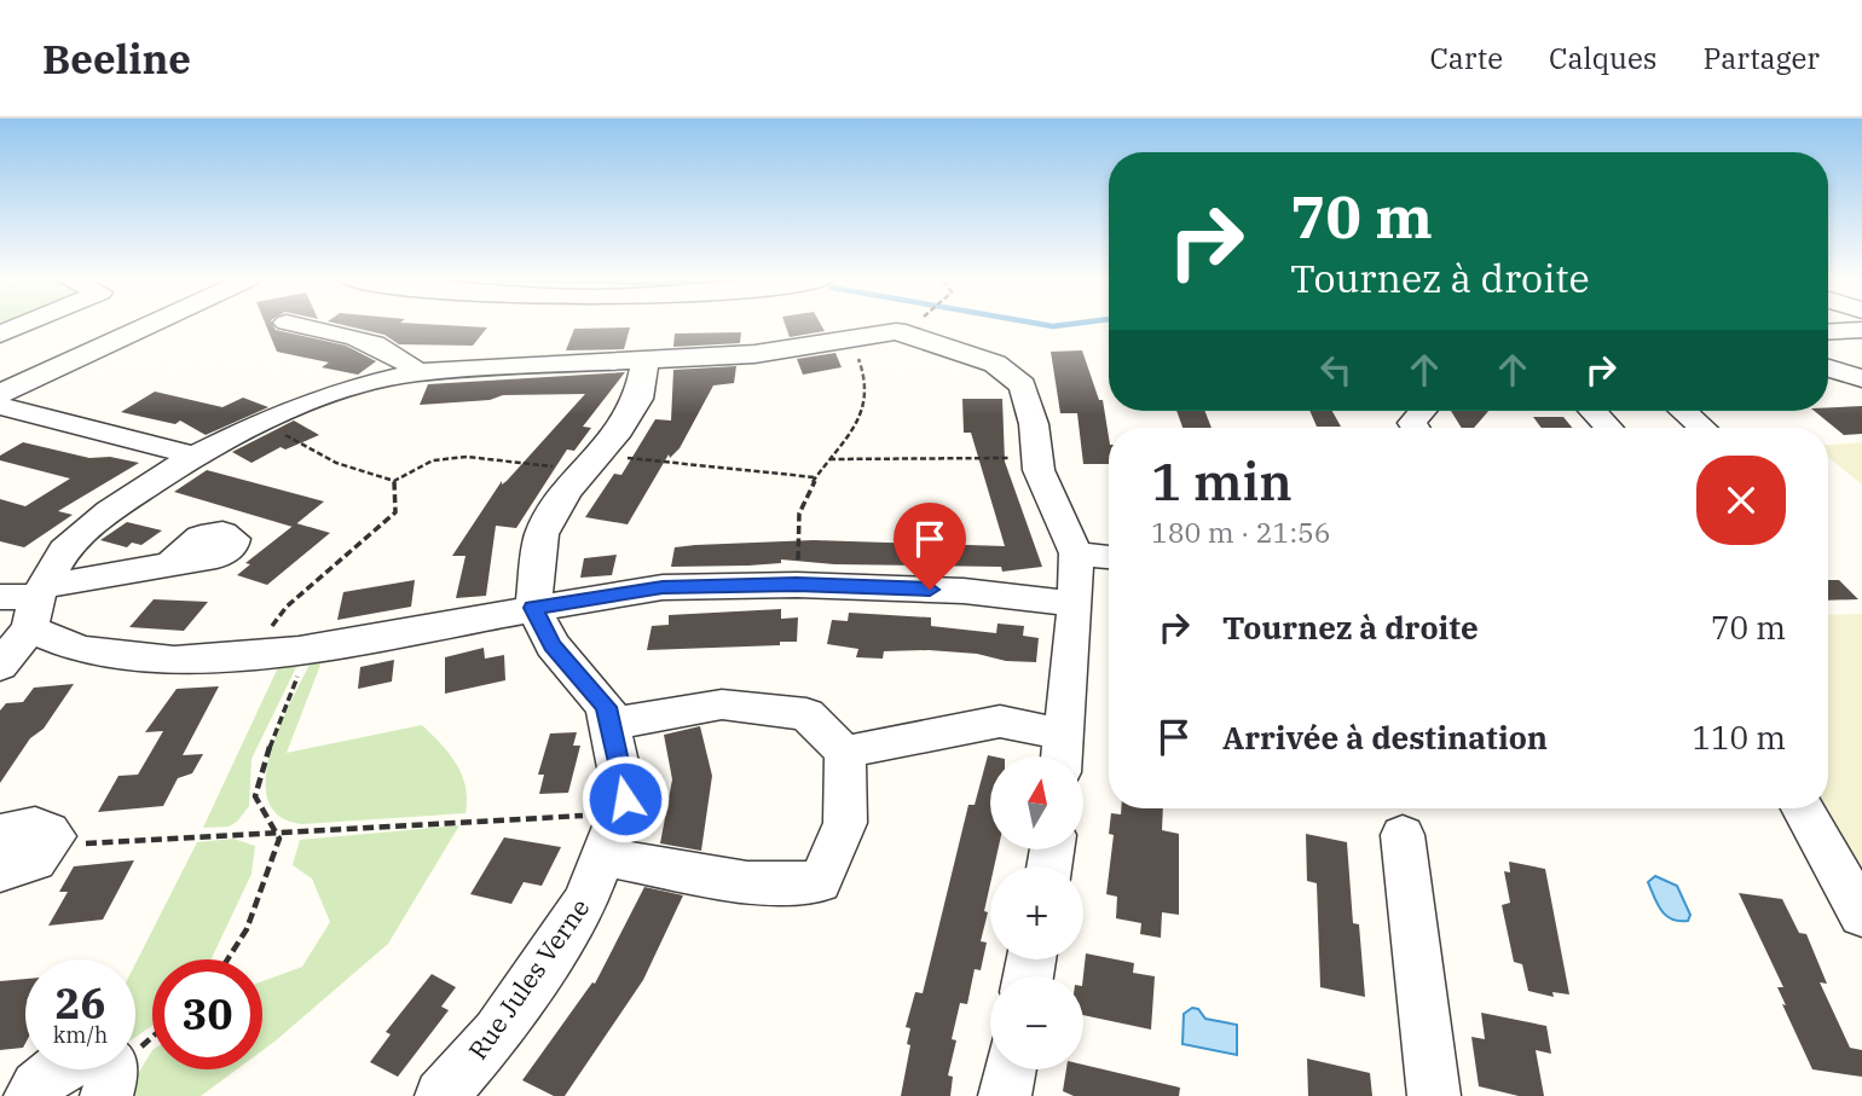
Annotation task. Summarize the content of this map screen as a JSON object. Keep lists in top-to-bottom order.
{
  "streets": {
    "street": ["Rue Jules Verne"]
  },
  "north": "top",
  "page": {
    "header": "Beeline",
    "nav": ["Carte", "Calques", "Partager"],
    "turn": ["70 m", "Tournez à droite"],
    "heading": ["1 min", "180 m · 21:56"],
    "list": [
      {
        "name": "Tournez à droite",
        "value": "70 m"
      },
      {
        "name": "Arrivée à destination",
        "value": "110 m"
      }
    ],
    "map_buttons": ["+", "−"],
    "speed": "26 km/h",
    "limit": "30"
  }
}
